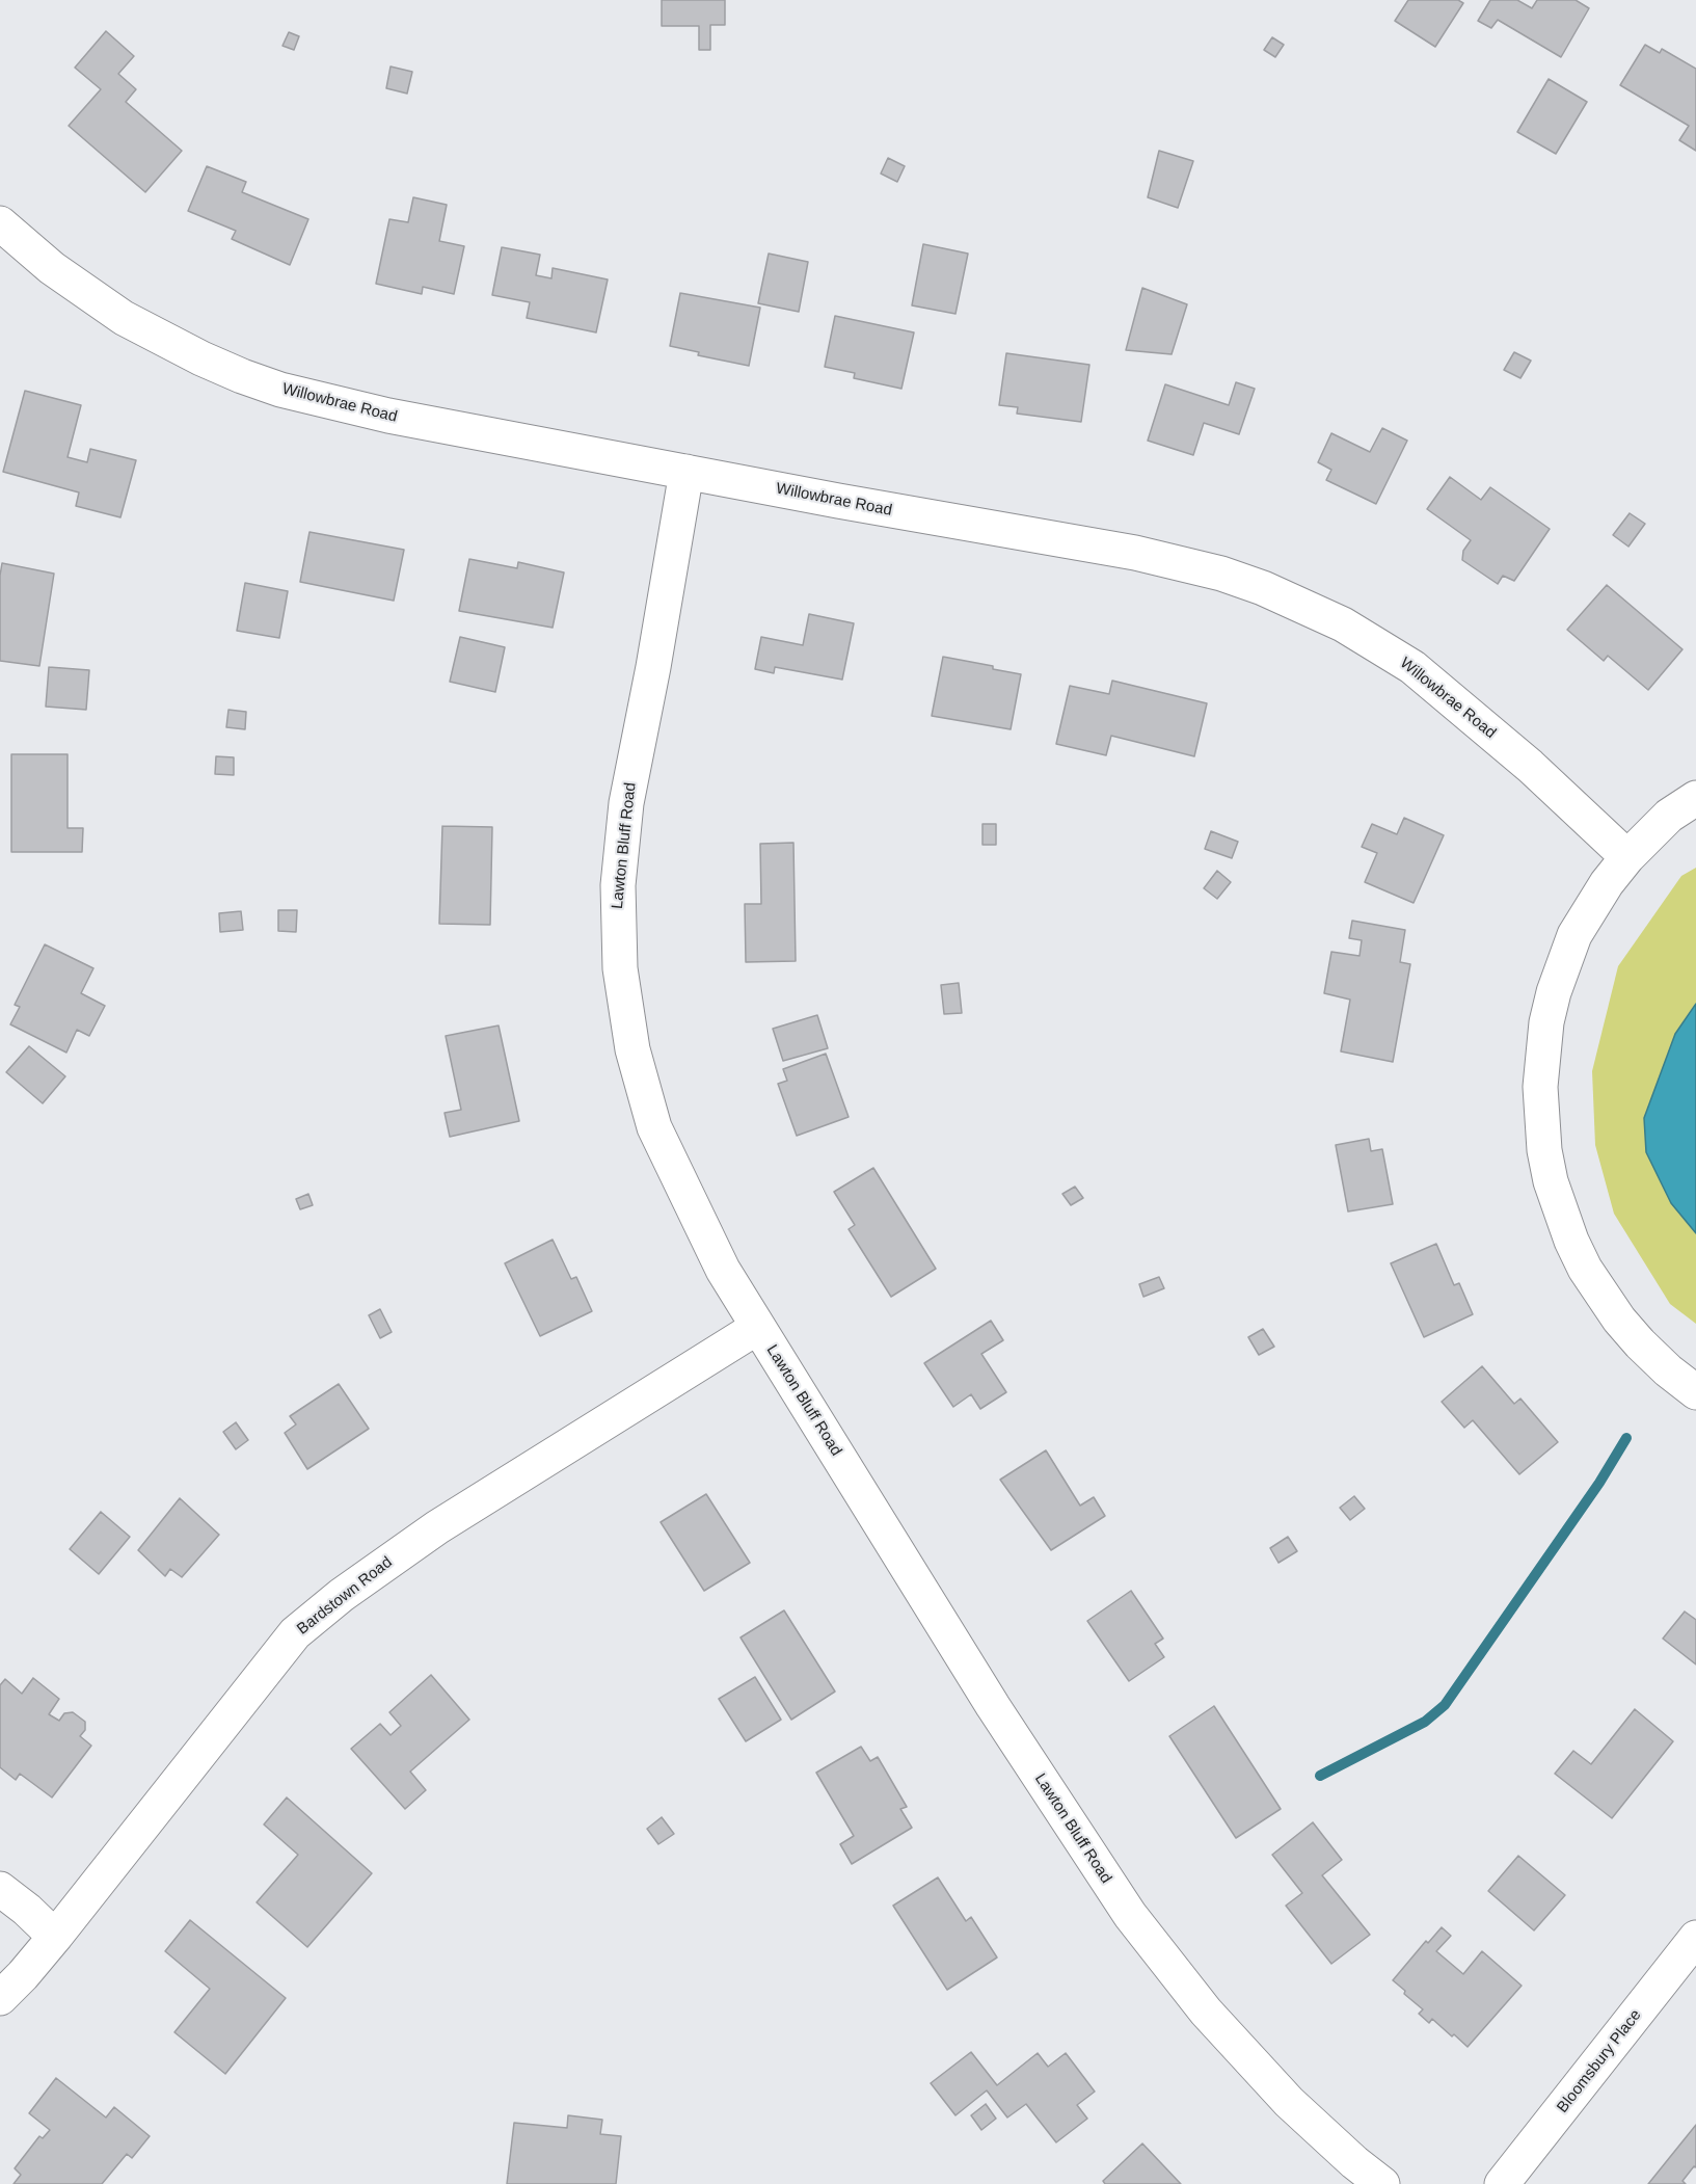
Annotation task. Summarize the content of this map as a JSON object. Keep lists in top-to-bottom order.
{
  "streets": {
    "street": [
      "Willowbrae Road",
      "Lawton Bluff Road",
      "Bardstown Road",
      "Bloomsbury Place"
    ]
  },
  "crossings": [
    ["Willowbrae Road", "Lawton Bluff Road"],
    ["Lawton Bluff Road", "Bardstown Road"]
  ]
}
